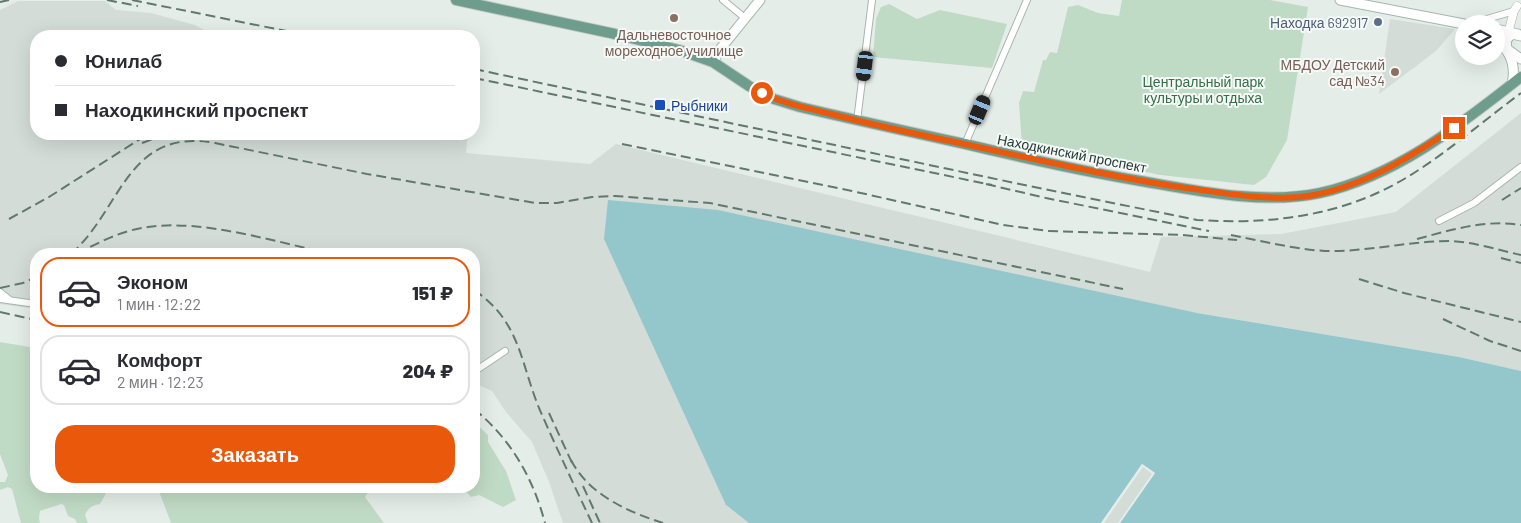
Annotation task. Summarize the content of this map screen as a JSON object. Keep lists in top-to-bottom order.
{
  "streets": {
    "main road": ["Находкинский проспект"]
  },
  "parks": ["Центральный парк культуры и отдыха"],
  "places": {
    "other": ["Дальневосточное мореходное училище", "Находка 692917", "МБДОУ Детский сад №34"],
    "transit": ["Рыбники"]
  },
  "page": {
    "banner": ["Юнилаб", "Находкинский проспект"],
    "list": [
      {
        "name": "Эконом",
        "note": "1 мин · 12:22",
        "value": "151 ₽"
      },
      {
        "name": "Комфорт",
        "note": "2 мин · 12:23",
        "value": "204 ₽"
      }
    ],
    "buttons": "Заказать"
  }
}
